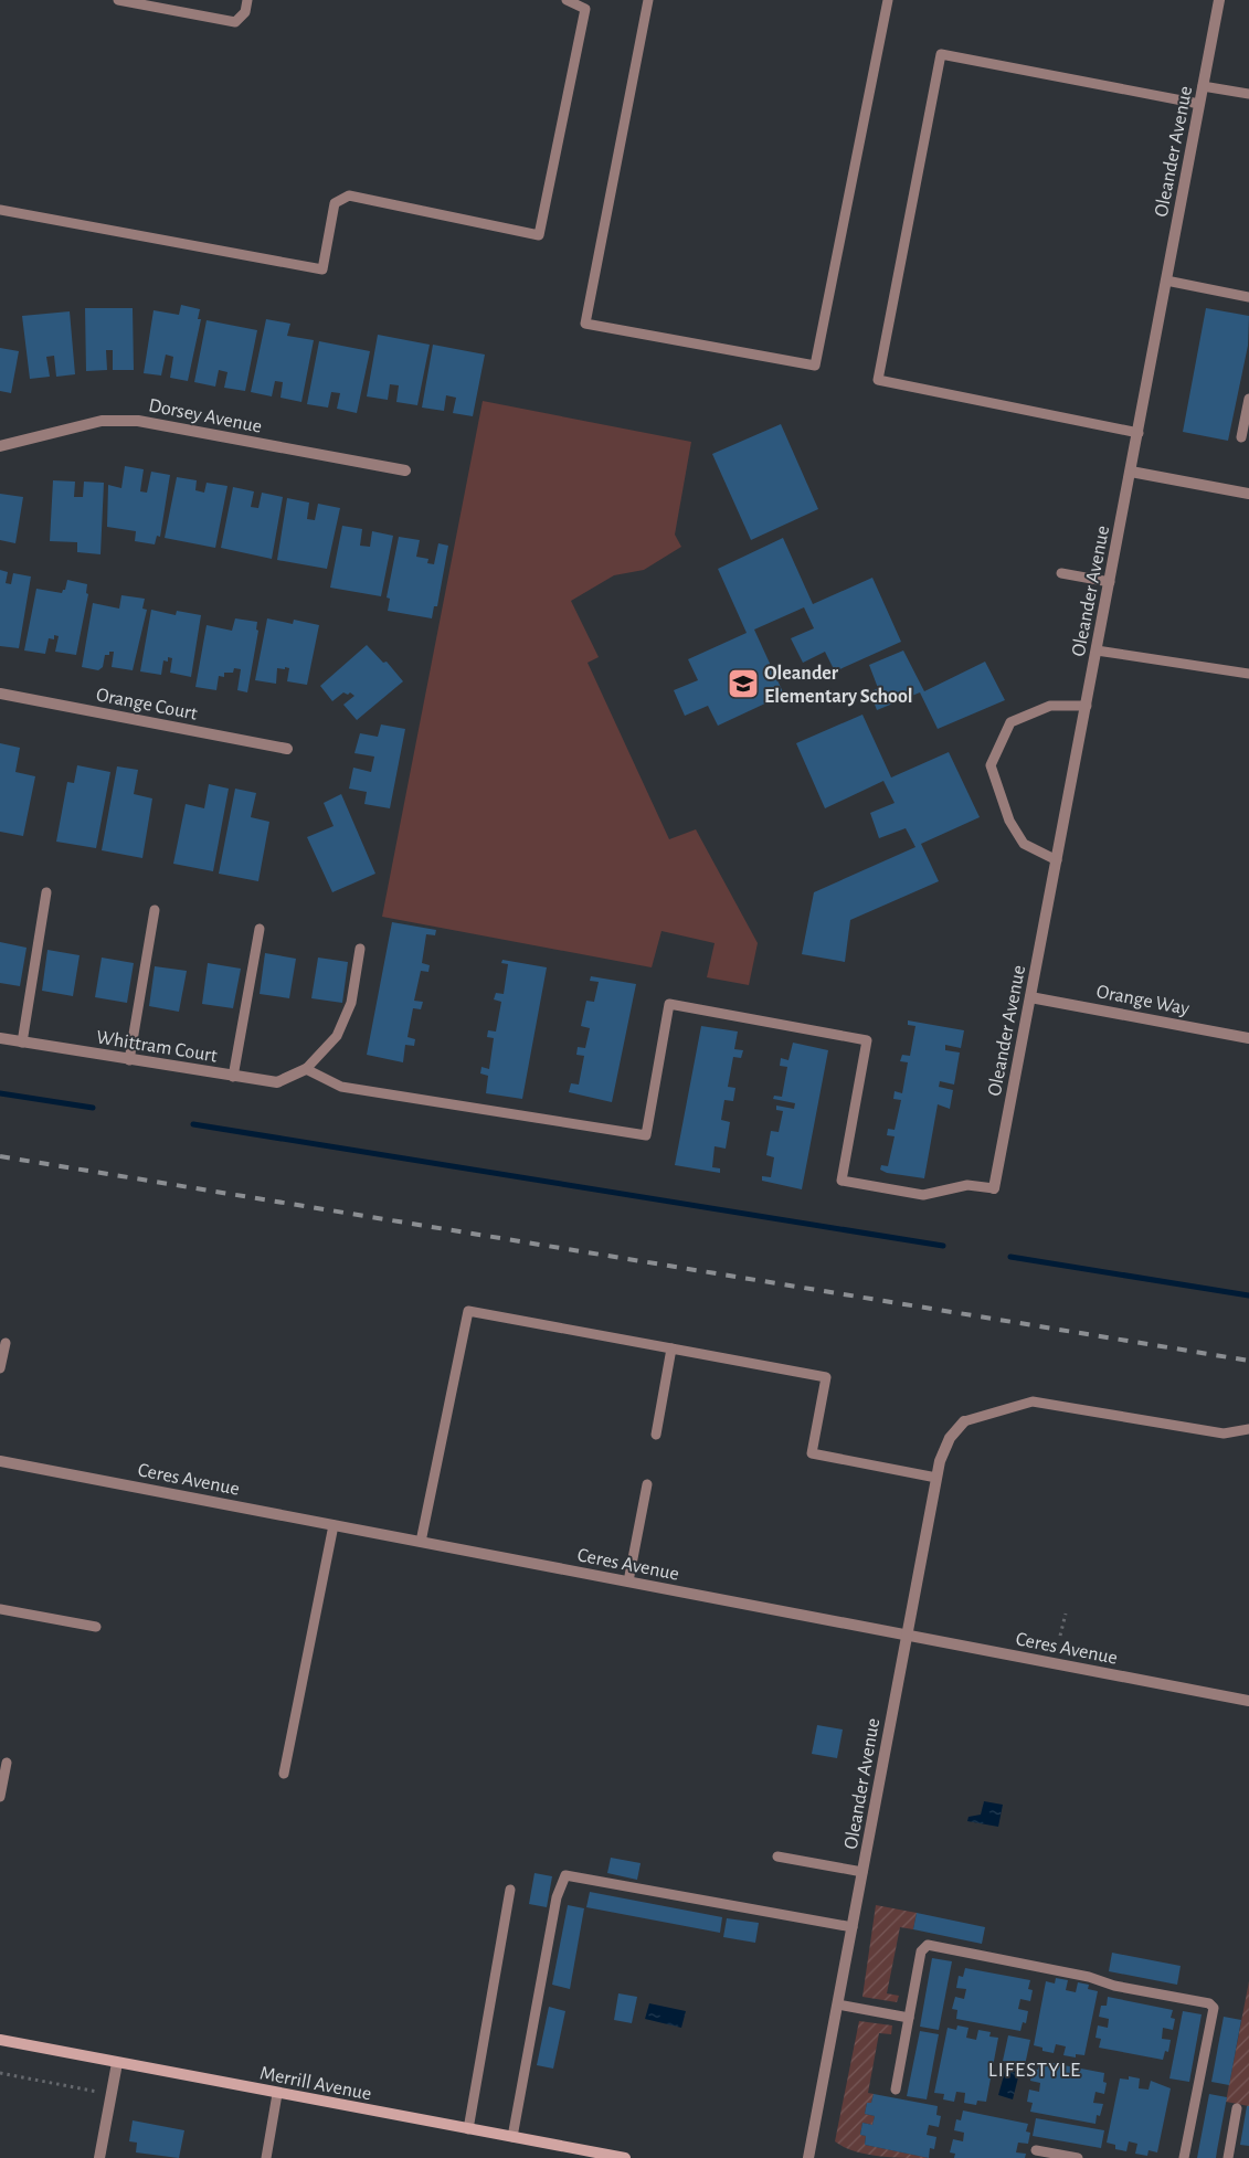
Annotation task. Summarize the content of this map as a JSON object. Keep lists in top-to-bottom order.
{
  "streets": {
    "main road": ["Merrill Avenue"],
    "street": [
      "Oleander Avenue",
      "Dorsey Avenue",
      "Orange Court",
      "Orange Way",
      "Whittram Court",
      "Ceres Avenue"
    ]
  },
  "crossings": [
    ["Oleander Avenue", "Orange Way"],
    ["Oleander Avenue", "Ceres Avenue"]
  ],
  "districts": ["LIFESTYLE"],
  "places": {
    "school or university": ["Oleander Elementary School"]
  }
}
